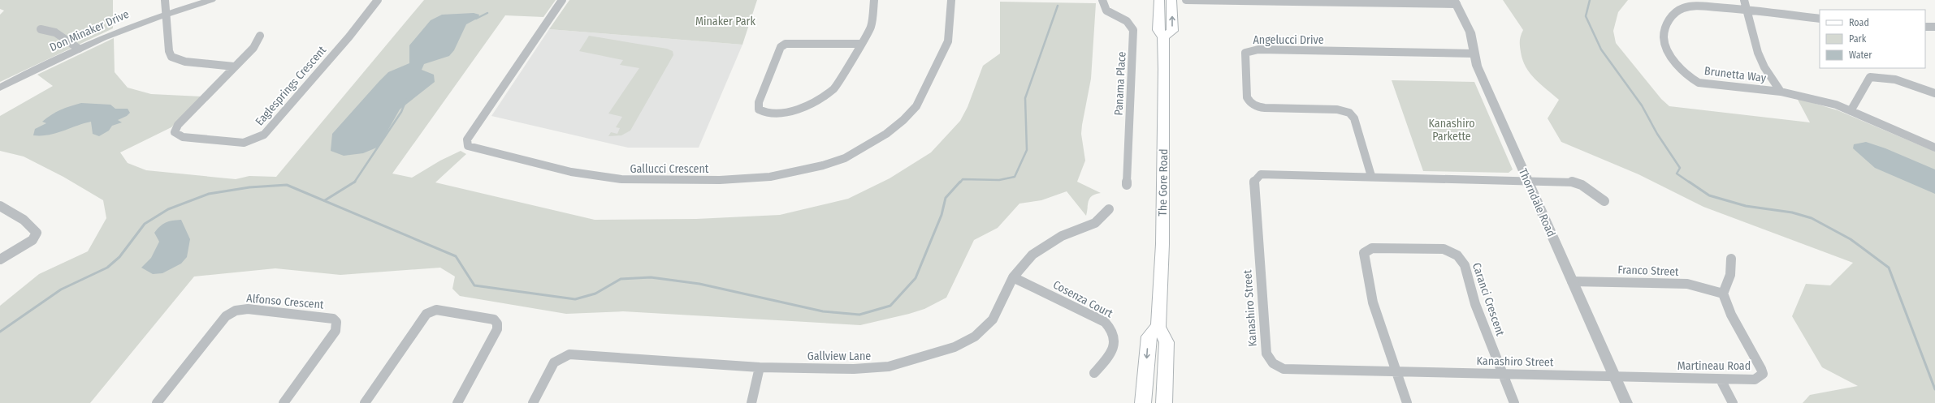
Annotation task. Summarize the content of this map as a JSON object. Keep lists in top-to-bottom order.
{
  "streets": {
    "main road": ["The Gore Road"],
    "street": [
      "Don Minaker Drive",
      "Angelucci Drive",
      "Brunetta Way",
      "Panama Place",
      "Eaglesprings Crescent",
      "Gallucci Crescent",
      "Thorndale Road",
      "Franco Street",
      "Cosenza Court",
      "Caranci Crescent",
      "Alfonso Crescent",
      "Kanashiro Street",
      "Gallview Lane",
      "Martineau Road"
    ]
  },
  "crossings": [
    ["Angelucci Drive", "Thorndale Road"],
    ["Angelucci Drive", "Kanashiro Street"],
    ["Thorndale Road", "Franco Street"],
    ["Thorndale Road", "Kanashiro Street"],
    ["Thorndale Road", "Martineau Road"],
    ["Franco Street", "Martineau Road"],
    ["Cosenza Court", "Gallview Lane"],
    ["Caranci Crescent", "Kanashiro Street"],
    ["Kanashiro Street", "Martineau Road"]
  ],
  "parks": ["Minaker Park", "Kanashiro Parkette"],
  "legend": ["Road", "Park", "Water"]
}
